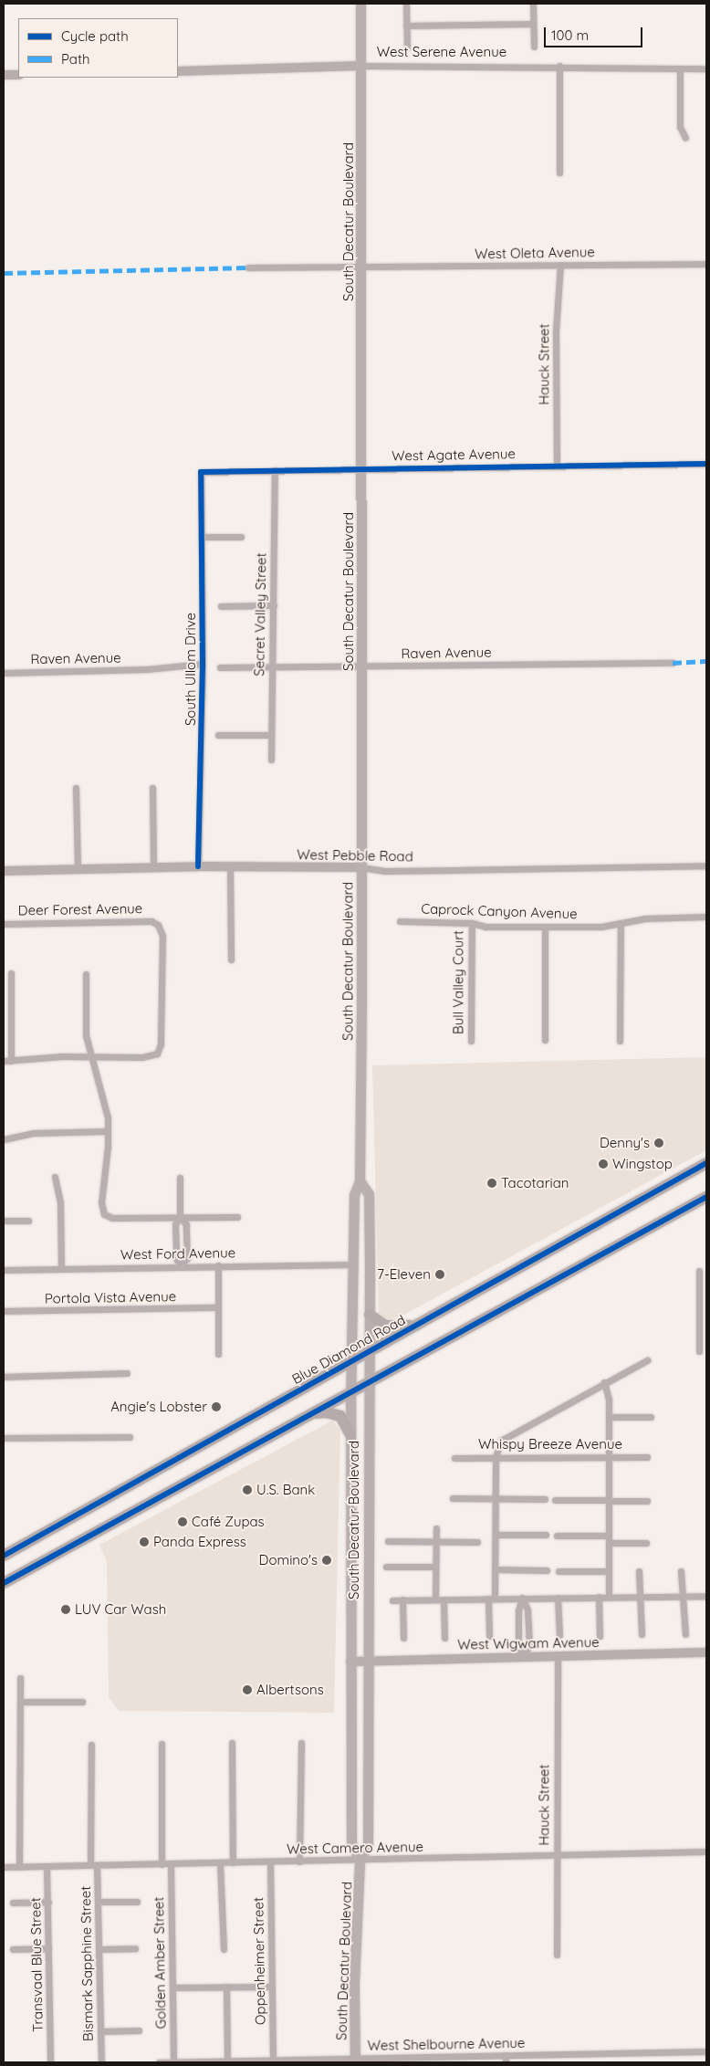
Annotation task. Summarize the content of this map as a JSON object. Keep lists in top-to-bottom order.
{
  "streets": {
    "highway": ["Blue Diamond Road"],
    "main road": ["South Decatur Boulevard"],
    "street": [
      "West Serene Avenue",
      "West Oleta Avenue",
      "Hauck Street",
      "West Agate Avenue",
      "Secret Valley Street",
      "Raven Avenue",
      "South Ullom Drive",
      "West Pebble Road",
      "Deer Forest Avenue",
      "Caprock Canyon Avenue",
      "Bull Valley Court",
      "West Ford Avenue",
      "Portola Vista Avenue",
      "Whispy Breeze Avenue",
      "West Wigwam Avenue",
      "West Camero Avenue",
      "Oppenheimer Street",
      "Golden Amber Street",
      "Bismark Sapphine Street",
      "Transvaal Blue Street",
      "West Shelbourne Avenue"
    ]
  },
  "crossings": [
    ["West Serene Avenue", "South Decatur Boulevard"],
    ["South Decatur Boulevard", "West Oleta Avenue"],
    ["South Decatur Boulevard", "West Agate Avenue"],
    ["South Decatur Boulevard", "Raven Avenue"],
    ["South Decatur Boulevard", "West Pebble Road"],
    ["South Decatur Boulevard", "West Ford Avenue"],
    ["South Decatur Boulevard", "Blue Diamond Road"],
    ["South Decatur Boulevard", "West Wigwam Avenue"],
    ["South Decatur Boulevard", "West Camero Avenue"],
    ["South Decatur Boulevard", "West Shelbourne Avenue"],
    ["West Oleta Avenue", "Hauck Street"],
    ["Hauck Street", "West Agate Avenue"],
    ["Hauck Street", "West Wigwam Avenue"],
    ["Hauck Street", "West Camero Avenue"],
    ["West Agate Avenue", "Secret Valley Street"],
    ["West Agate Avenue", "South Ullom Drive"],
    ["Secret Valley Street", "Raven Avenue"],
    ["Raven Avenue", "South Ullom Drive"],
    ["South Ullom Drive", "West Pebble Road"],
    ["Caprock Canyon Avenue", "Bull Valley Court"],
    ["West Camero Avenue", "Oppenheimer Street"],
    ["West Camero Avenue", "Golden Amber Street"],
    ["West Camero Avenue", "Bismark Sapphine Street"],
    ["West Camero Avenue", "Transvaal Blue Street"],
    ["Oppenheimer Street", "West Shelbourne Avenue"],
    ["Golden Amber Street", "West Shelbourne Avenue"]
  ],
  "places": [
    "Denny's",
    "Wingstop",
    "Tacotarian",
    "7-Eleven",
    "Angie's Lobster",
    "U.S. Bank",
    "Café Zupas",
    "Panda Express",
    "Domino's",
    "LUV Car Wash",
    "Albertsons"
  ],
  "legend": ["Cycle path", "Path"],
  "scale_bar": "100 m"
}
